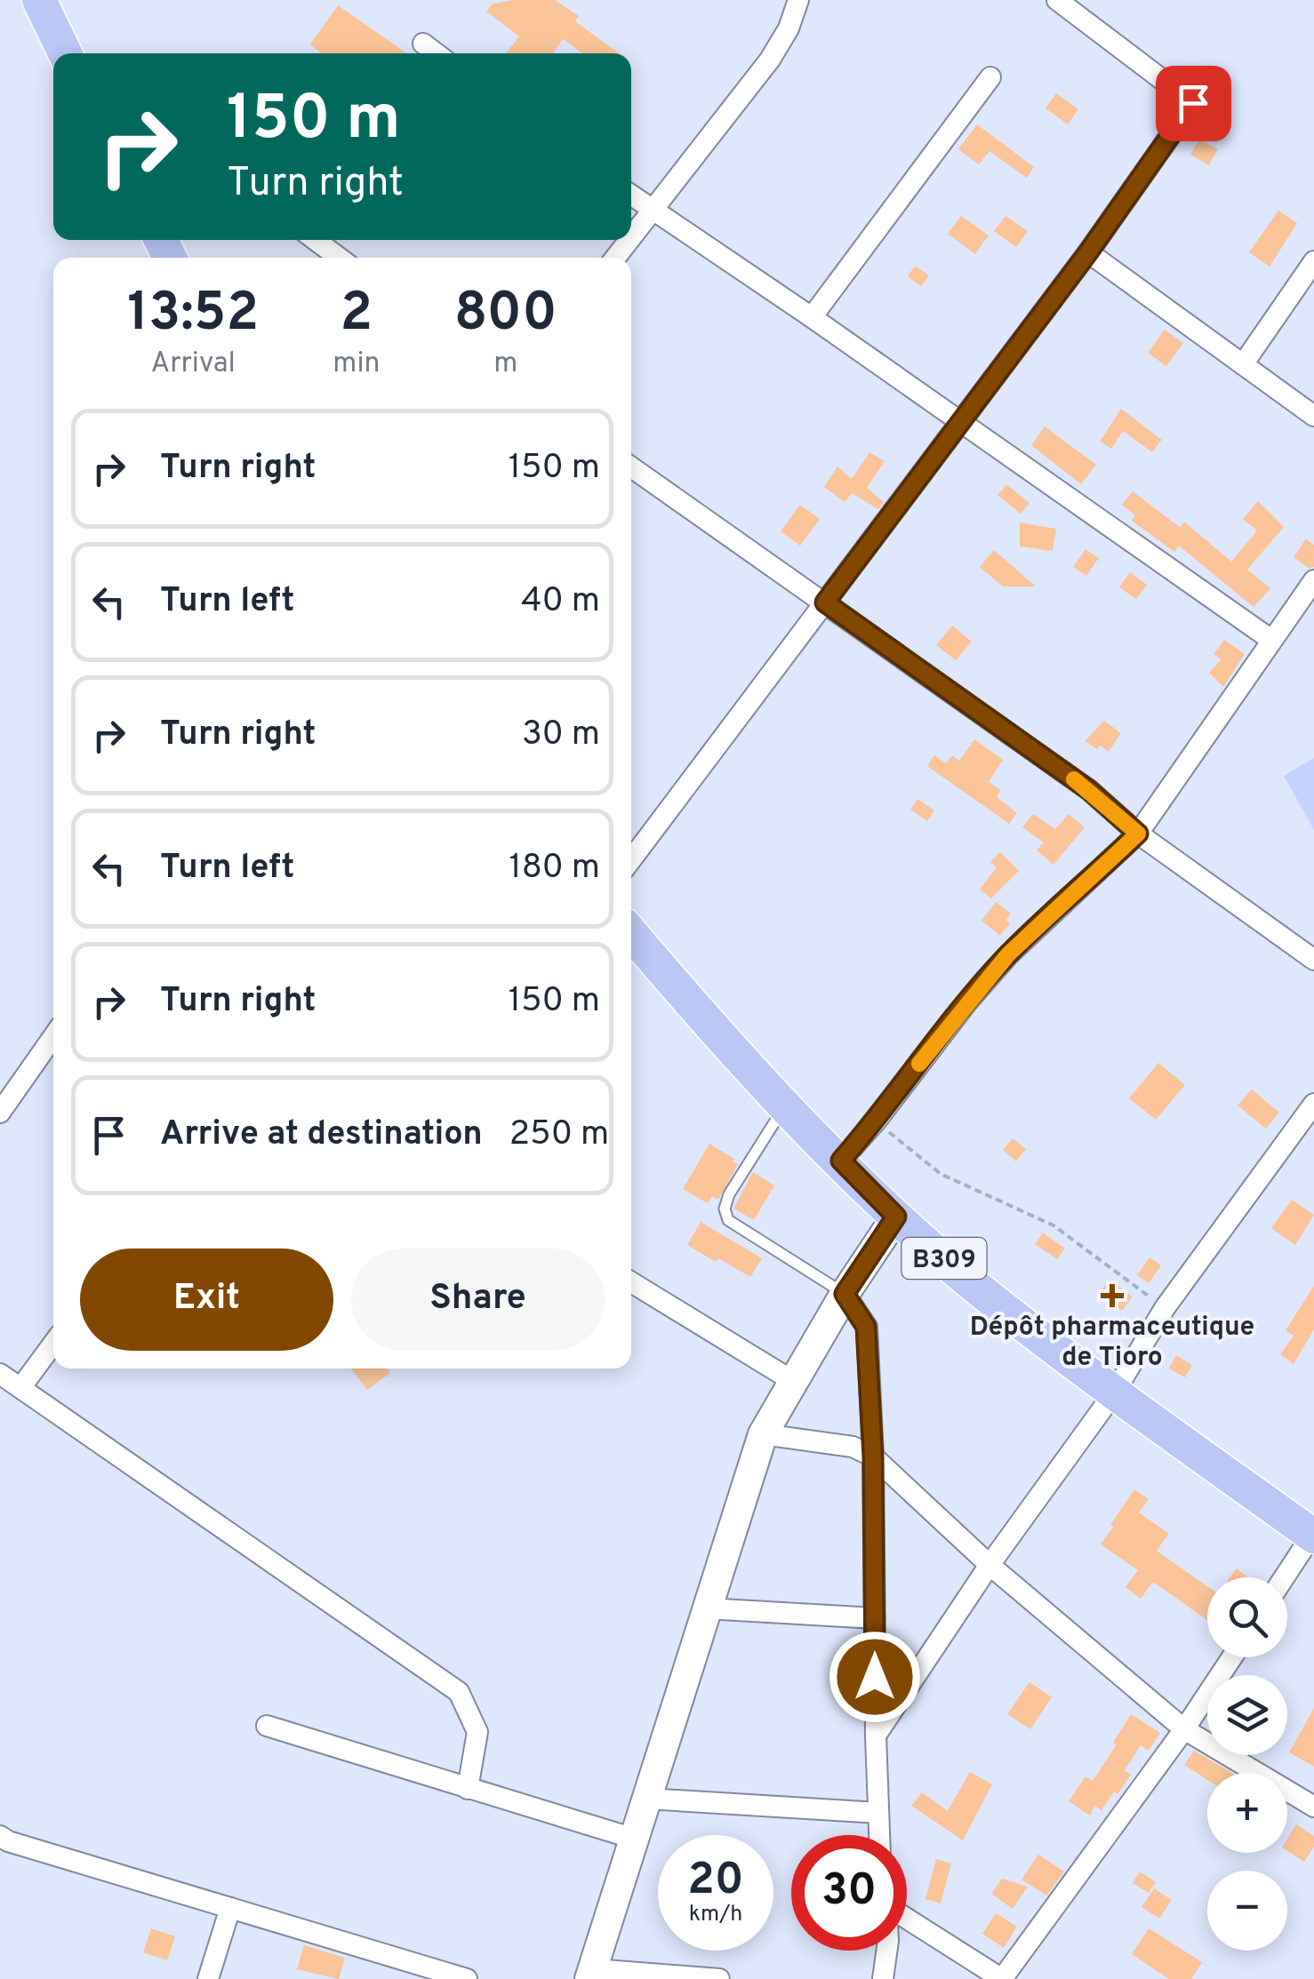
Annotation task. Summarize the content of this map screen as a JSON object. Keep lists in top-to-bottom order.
{
  "streets": {
    "main road": ["B309"]
  },
  "places": {
    "health": ["Dépôt pharmaceutique de Tioro"]
  },
  "page": {
    "turn": ["150 m", "Turn right"],
    "eta": [
      "13:52",
      "Arrival",
      "2",
      "min",
      "800",
      "m"
    ],
    "list": [
      {
        "name": "Turn right",
        "value": "150 m"
      },
      {
        "name": "Turn left",
        "value": "40 m"
      },
      {
        "name": "Turn right",
        "value": "30 m"
      },
      {
        "name": "Turn left",
        "value": "180 m"
      },
      {
        "name": "Turn right",
        "value": "150 m"
      },
      {
        "name": "Arrive at destination",
        "value": "250 m"
      }
    ],
    "buttons": ["Exit", "Share"],
    "map_buttons": ["+", "−"],
    "speed": "20 km/h",
    "limit": "30"
  }
}
